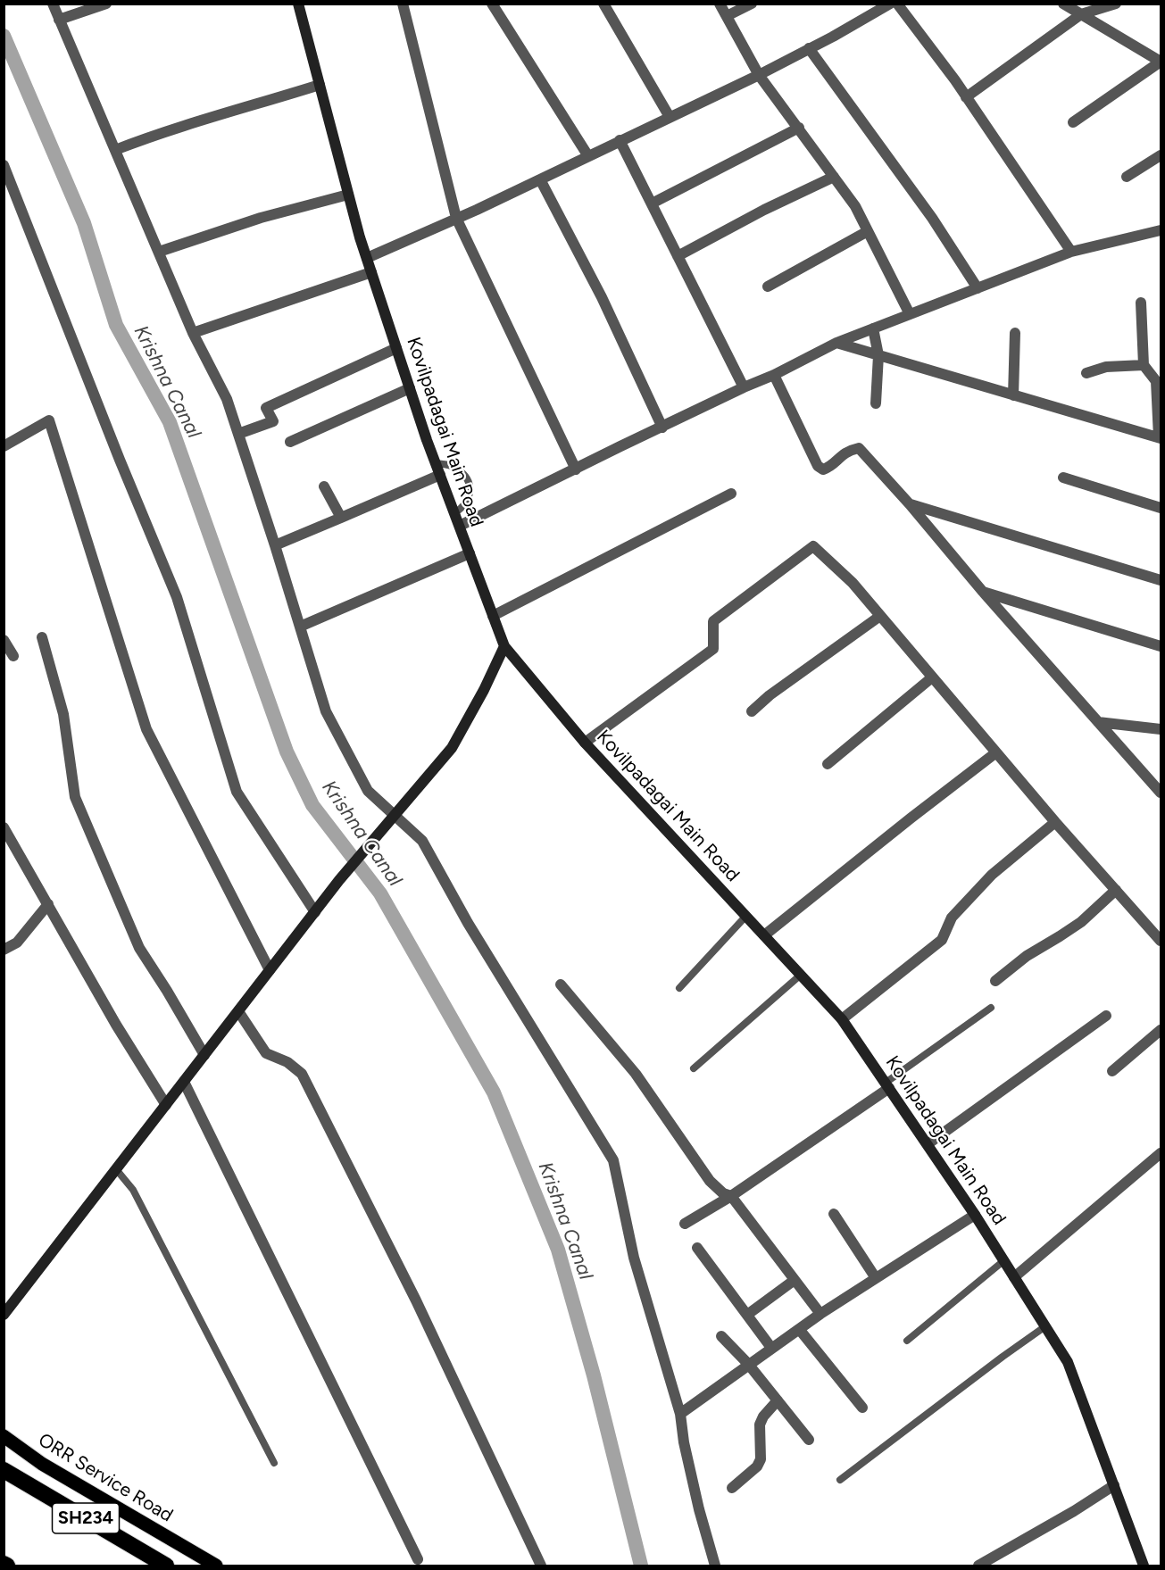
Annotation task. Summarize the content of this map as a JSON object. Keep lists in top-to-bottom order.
{
  "streets": {
    "highway": ["SH234"],
    "main road": ["ORR Service Road"],
    "street": ["Kovilpadagai Main Road"]
  },
  "water": ["Krishna Canal"]
}
